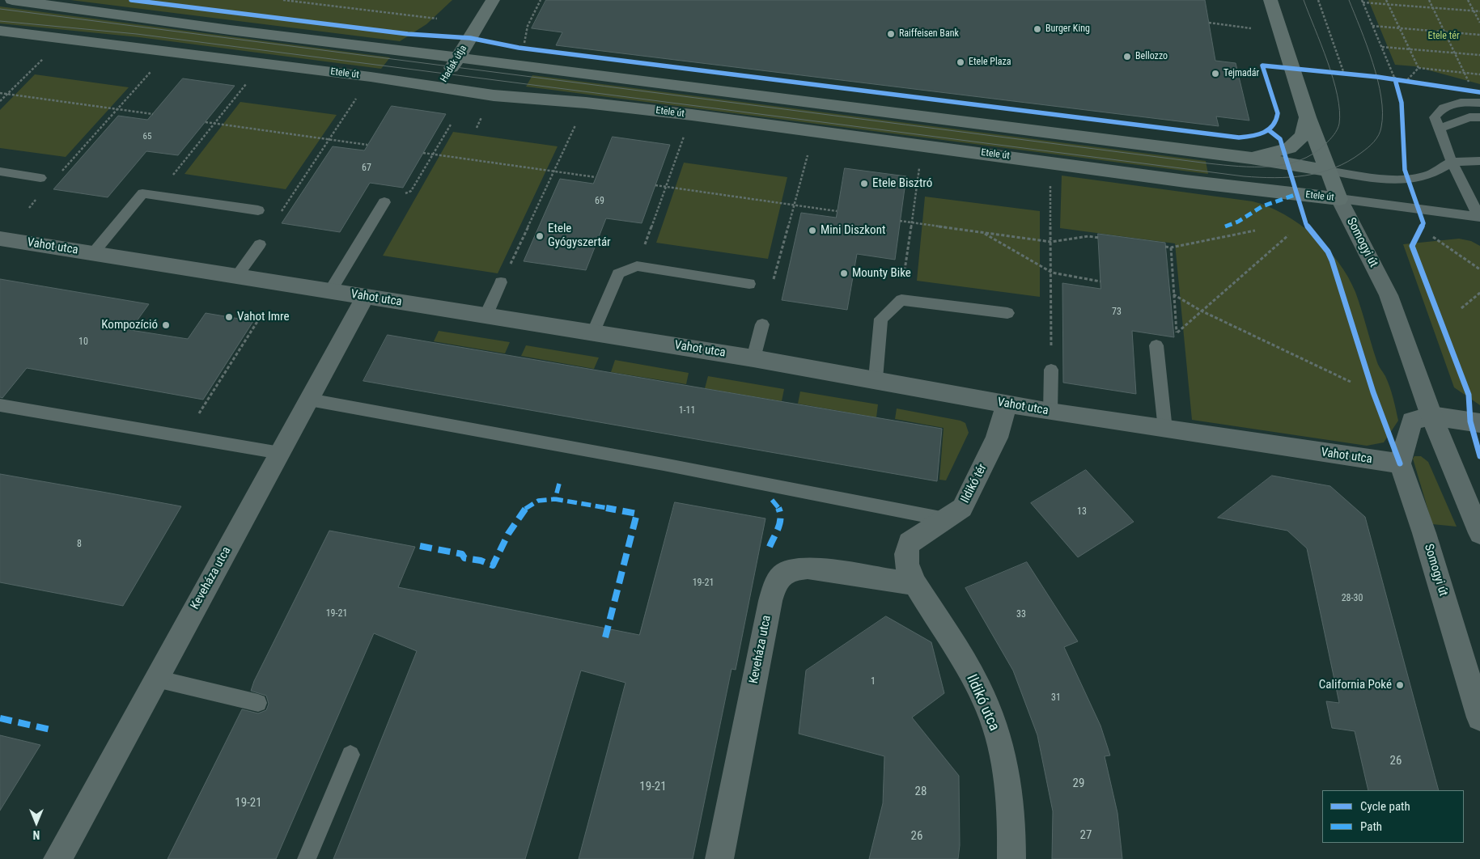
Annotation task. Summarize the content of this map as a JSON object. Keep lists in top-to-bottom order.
{
  "streets": {
    "main road": ["Hadak útja", "Etele út", "Somogyi út"],
    "street": [
      "Vahot utca",
      "Ildikó tér",
      "Keveháza utca",
      "Ildikó utca"
    ]
  },
  "crossings": [
    ["Hadak útja", "Etele út"],
    ["Etele út", "Somogyi út"],
    ["Somogyi út", "Vahot utca"],
    ["Vahot utca", "Ildikó tér"],
    ["Vahot utca", "Keveháza utca"],
    ["Ildikó tér", "Keveháza utca"],
    ["Ildikó tér", "Ildikó utca"],
    ["Keveháza utca", "Ildikó utca"]
  ],
  "parks": ["Etele tér"],
  "places": [
    "Burger King",
    "Raiffeisen Bank",
    "Bellozzo",
    "Etele Plaza",
    "Tejmadár",
    "Etele Bisztró",
    "Mini Diszkont",
    "Etele Gyógyszertár",
    "Mounty Bike",
    "Vahot Imre",
    "Kompozíció",
    "California Poké"
  ],
  "house_numbers": [
    "65",
    "67",
    "69",
    "73",
    "10",
    "1-11",
    "13",
    "8",
    "19-21",
    "28-30",
    "19-21",
    "33",
    "1",
    "31",
    "26",
    "29",
    "19-21",
    "28",
    "19-21",
    "27",
    "26"
  ],
  "legend": ["Cycle path", "Path"],
  "north": "bottom"
}
